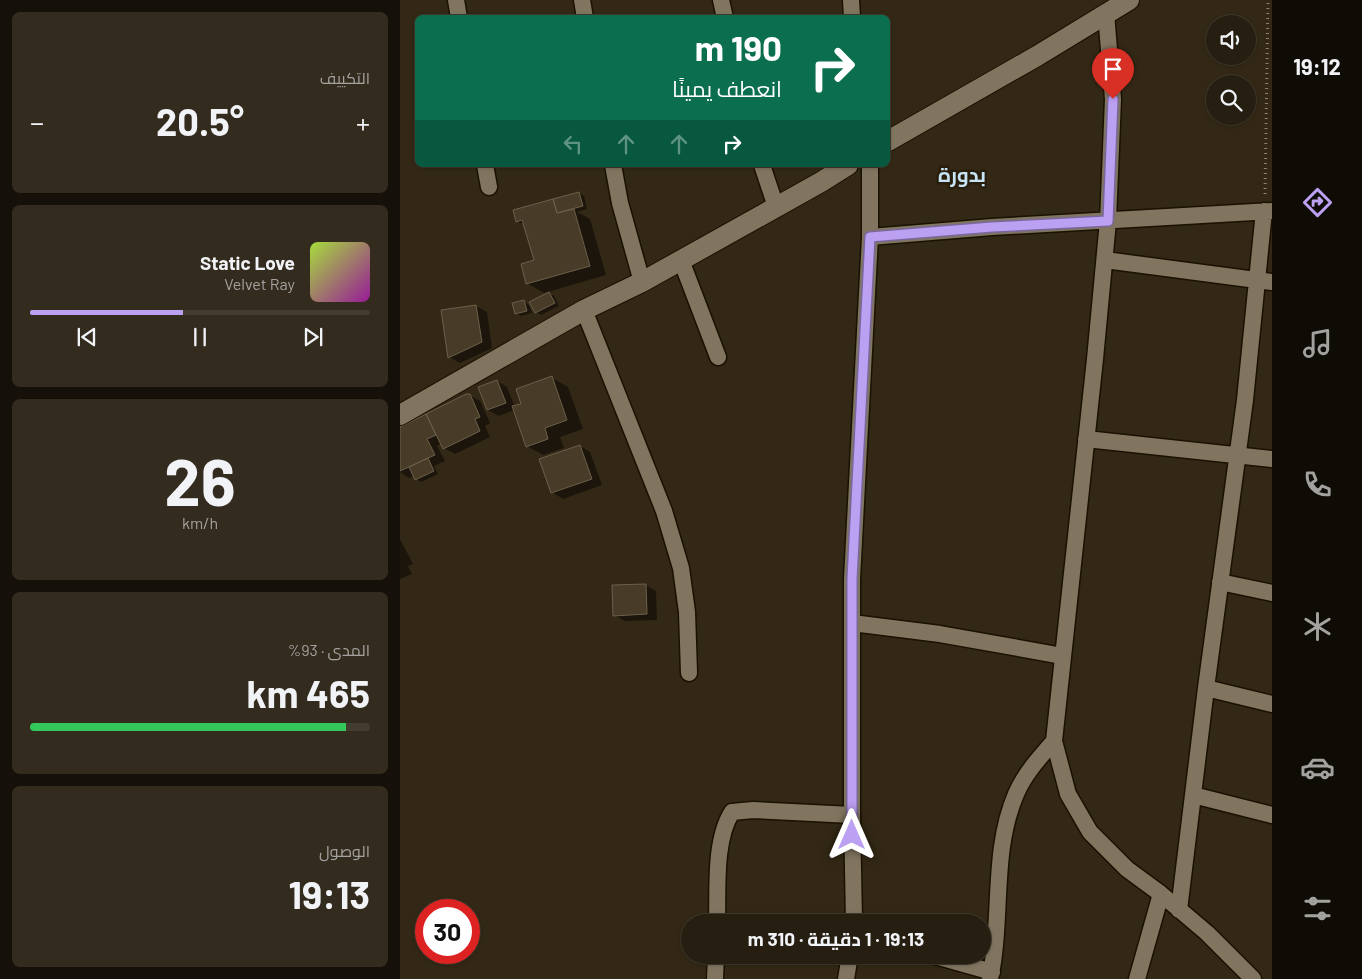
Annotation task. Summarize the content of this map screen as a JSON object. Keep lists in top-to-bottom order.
{
  "districts": ["بدورة"],
  "page": {
    "tabs": "19:12",
    "tile": [
      "التكييف",
      ["26", "km/h"],
      ["المدى · 93%", "465 km"],
      ["الوصول", "19:13"]
    ],
    "turn": ["190 m", "انعطف يمينًا"],
    "heat": ["−", "20.5°", "+"],
    "song": ["Static Love", "Velvet Ray"],
    "limit": "30",
    "trip": "19:13 · 1 دقيقة · 310 m"
  }
}
